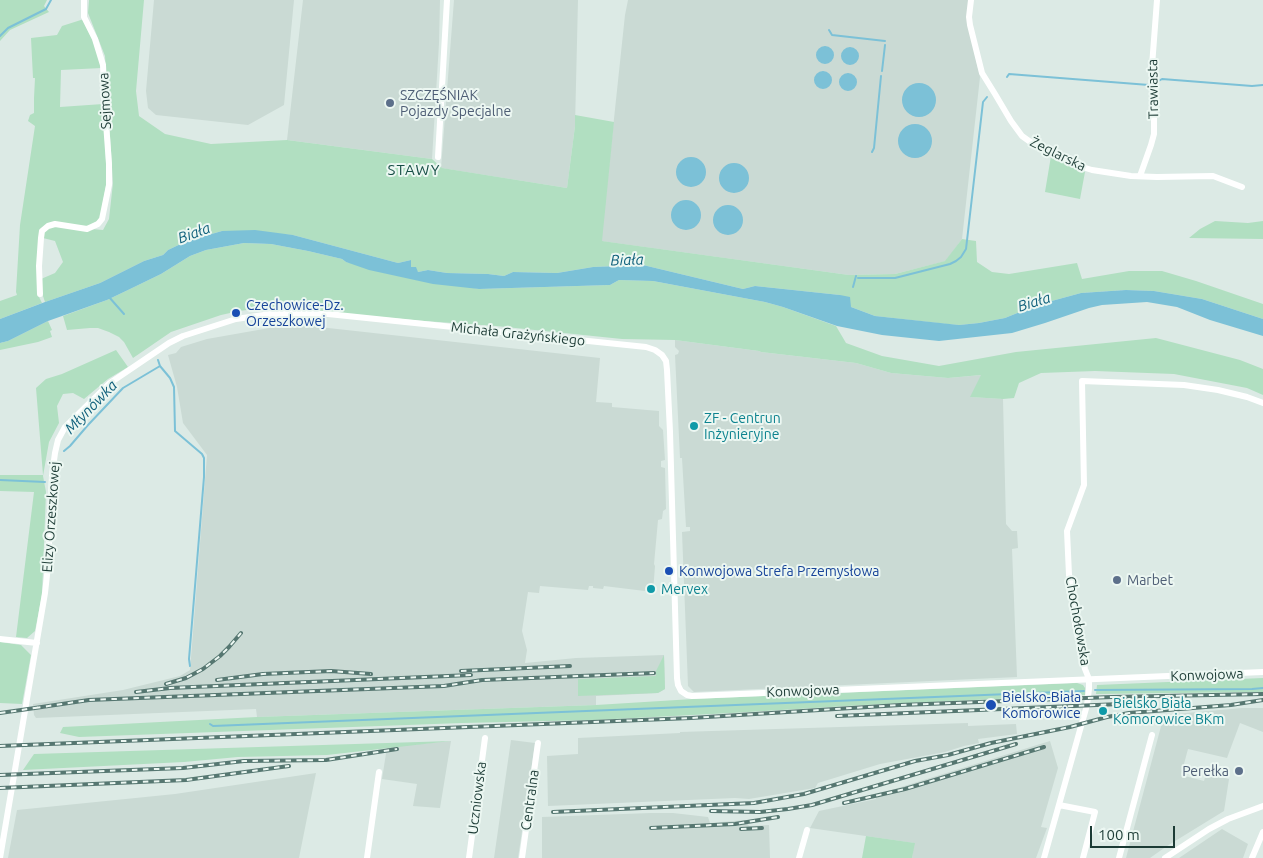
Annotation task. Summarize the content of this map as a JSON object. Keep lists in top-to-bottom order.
{
  "streets": {
    "street": [
      "Trawiasta",
      "Sejmowa",
      "Żeglarska",
      "Michała Grażyńskiego",
      "Elizy Orzeszkowej",
      "Chochołowska",
      "Konwojowa",
      "Uczniowska",
      "Centralna"
    ]
  },
  "crossings": [
    ["Trawiasta", "Żeglarska"],
    ["Michała Grażyńskiego", "Elizy Orzeszkowej"],
    ["Michała Grażyńskiego", "Konwojowa"],
    ["Chochołowska", "Konwojowa"]
  ],
  "districts": ["STAWY"],
  "water": ["Biała", "Młynówka"],
  "places": [
    "SZCZĘŚNIAK Pojazdy Specjalne",
    "Czechowice-Dz. Orzeszkowej",
    "ZF - Centrun Inżynieryjne",
    "Konwojowa Strefa Przemysłowa",
    "Marbet",
    "Mervex",
    "Bielsko-Biała Komorowice",
    "Bielsko Biała Komorowice BKm",
    "Perełka"
  ],
  "scale_bar": "100 m"
}
